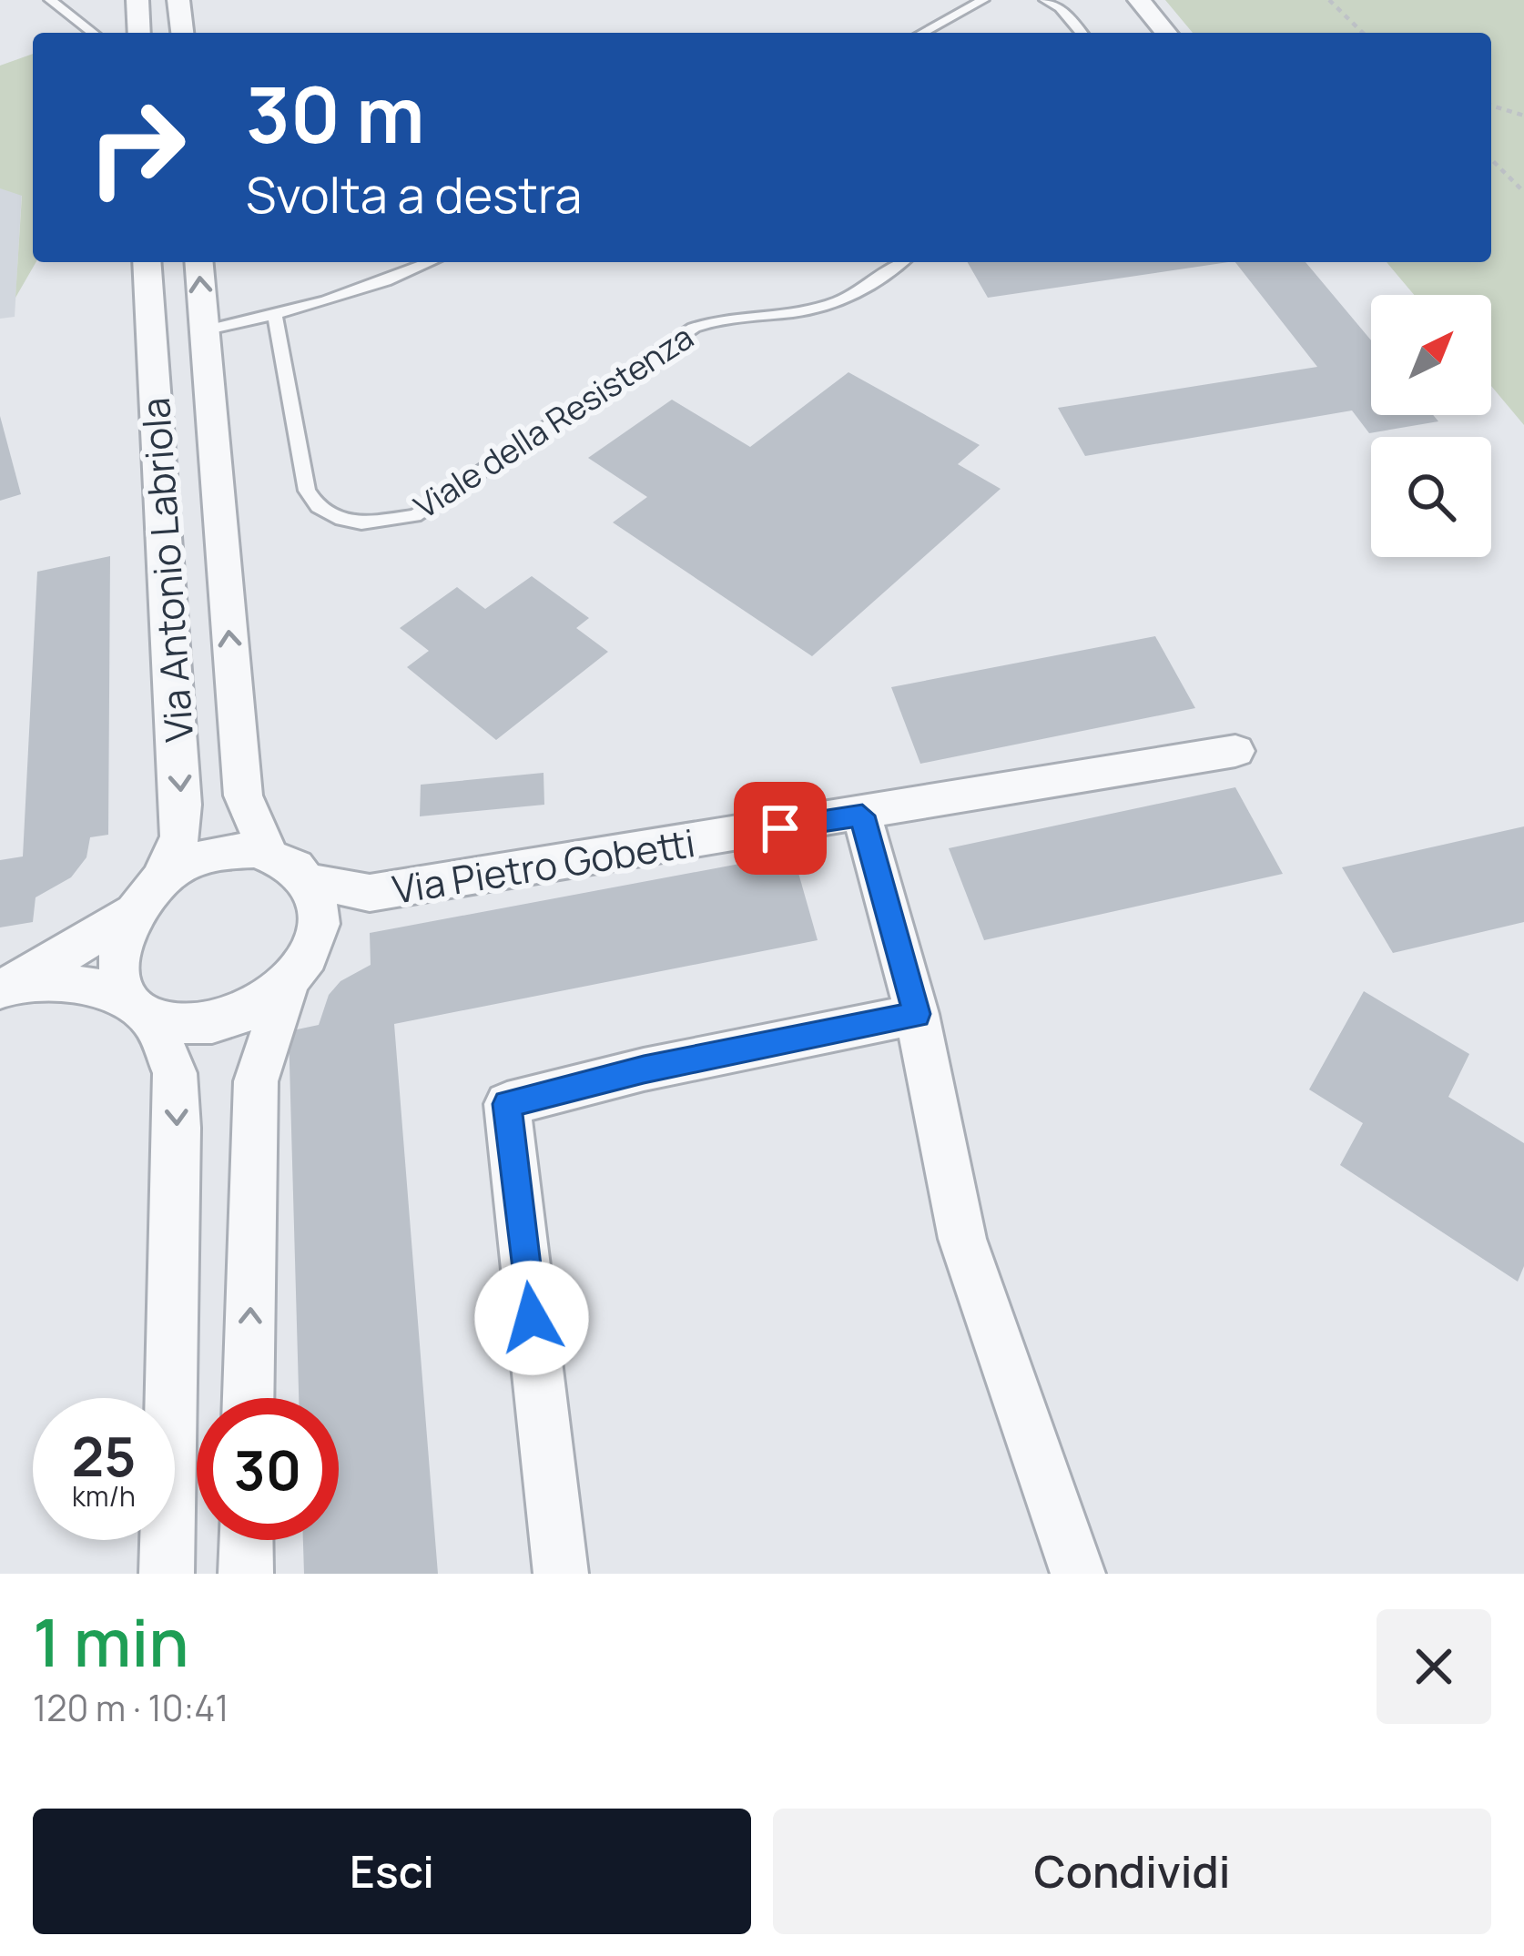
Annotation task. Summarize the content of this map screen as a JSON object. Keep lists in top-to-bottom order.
{
  "streets": {
    "street": ["Via Antonio Labriola", "Via Pietro Gobetti"],
    "lane": ["Viale della Resistenza"]
  },
  "crossings": [
    ["Via Antonio Labriola", "Via Pietro Gobetti"]
  ],
  "north": "top right",
  "page": {
    "turn": ["30 m", "Svolta a destra"],
    "speed": "25 km/h",
    "limit": "30",
    "heading": ["1 min", "120 m · 10:41"],
    "buttons": ["Esci", "Condividi"]
  }
}
